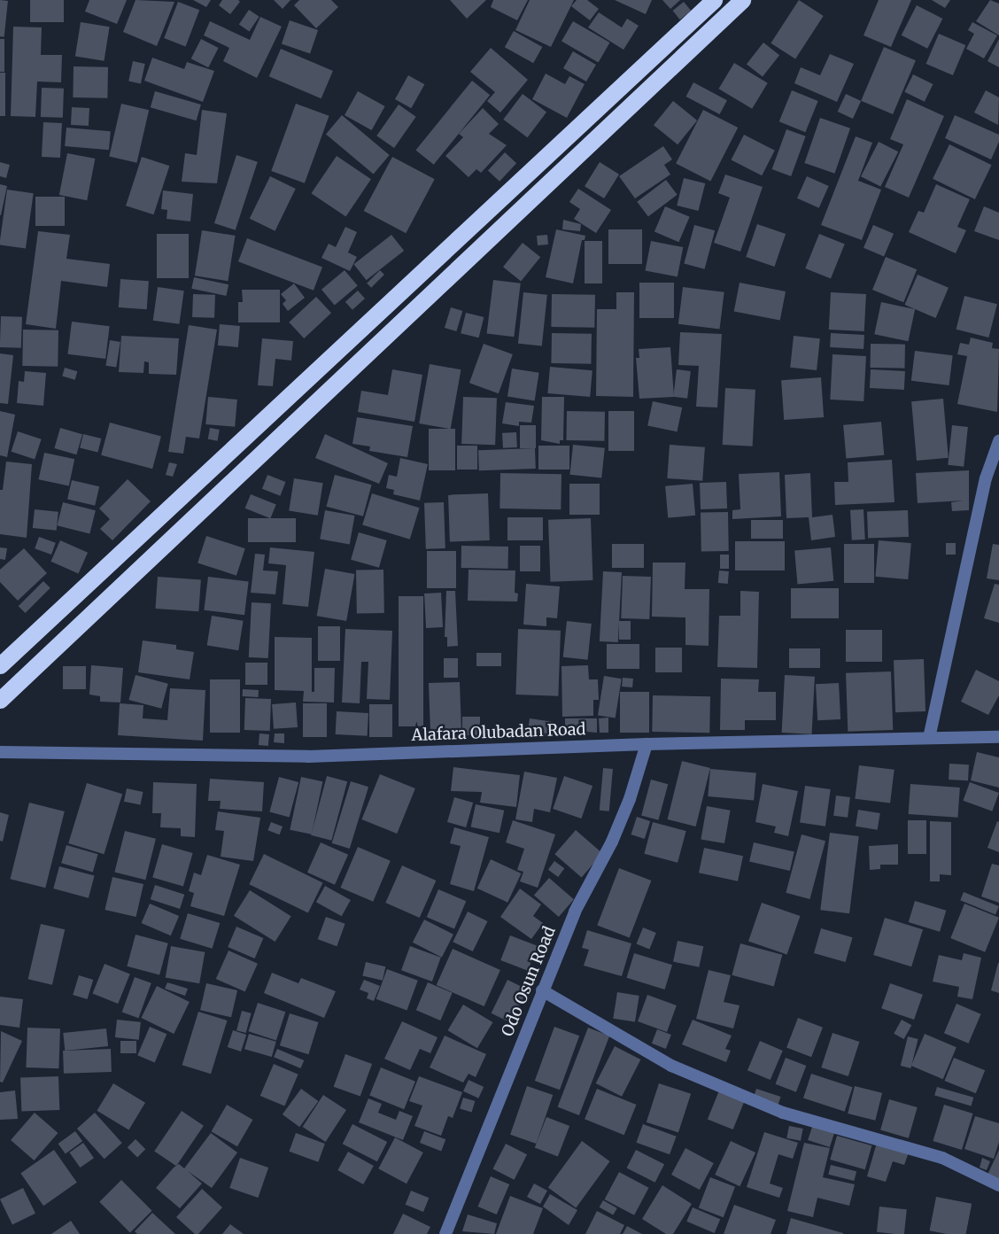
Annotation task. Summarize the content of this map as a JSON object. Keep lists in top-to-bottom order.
{
  "streets": {
    "street": ["Alafara Olubadan Road", "Odo Osun Road"]
  },
  "crossings": [
    ["Alafara Olubadan Road", "Odo Osun Road"]
  ]
}
